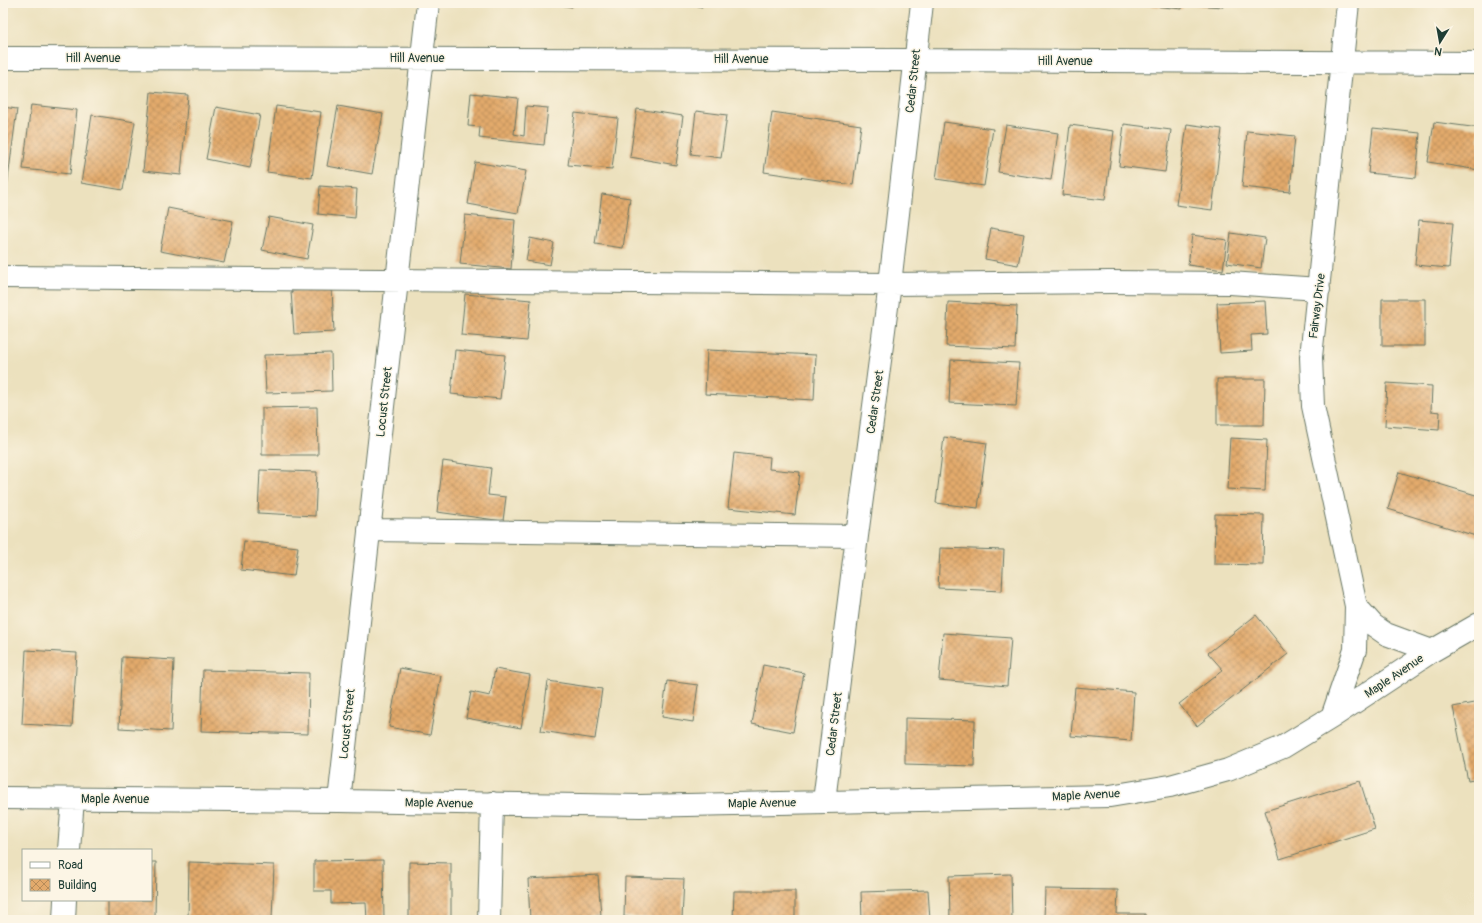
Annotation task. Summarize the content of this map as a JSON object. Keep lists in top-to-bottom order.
{
  "streets": {
    "street": [
      "Hill Avenue",
      "Cedar Street",
      "Fairway Drive",
      "Locust Street",
      "Maple Avenue"
    ]
  },
  "crossings": [
    ["Hill Avenue", "Cedar Street"],
    ["Hill Avenue", "Fairway Drive"],
    ["Hill Avenue", "Locust Street"],
    ["Cedar Street", "Maple Avenue"],
    ["Fairway Drive", "Maple Avenue"],
    ["Locust Street", "Maple Avenue"]
  ],
  "legend": ["Road", "Building"],
  "north": "bottom"
}
